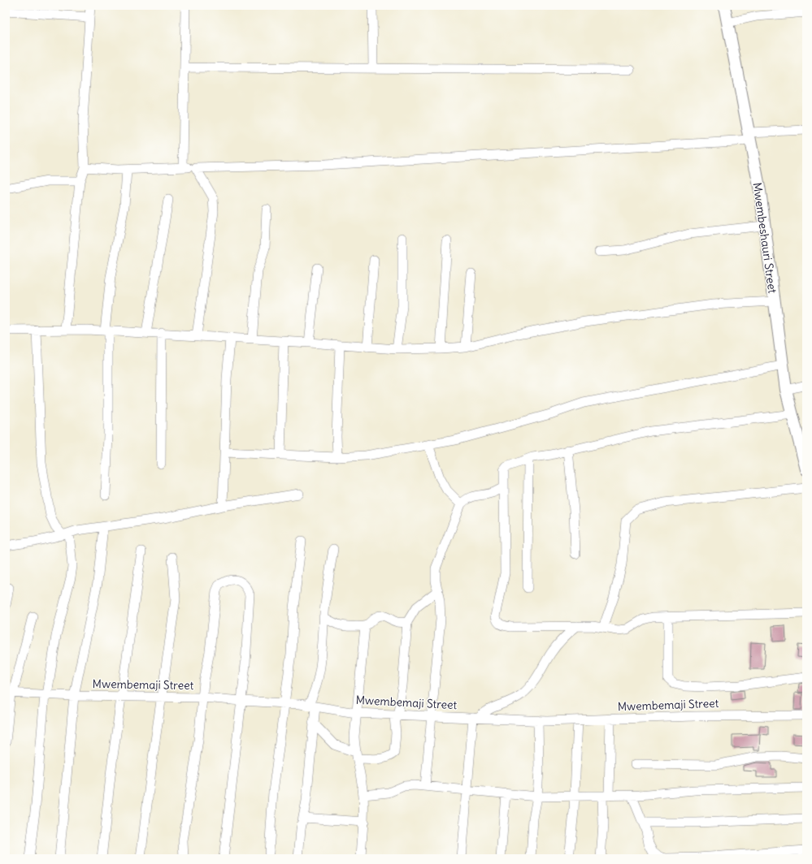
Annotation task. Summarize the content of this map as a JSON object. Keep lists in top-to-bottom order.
{
  "streets": {
    "street": ["Mwembeshauri Street", "Mwembemaji Street"]
  }
}
